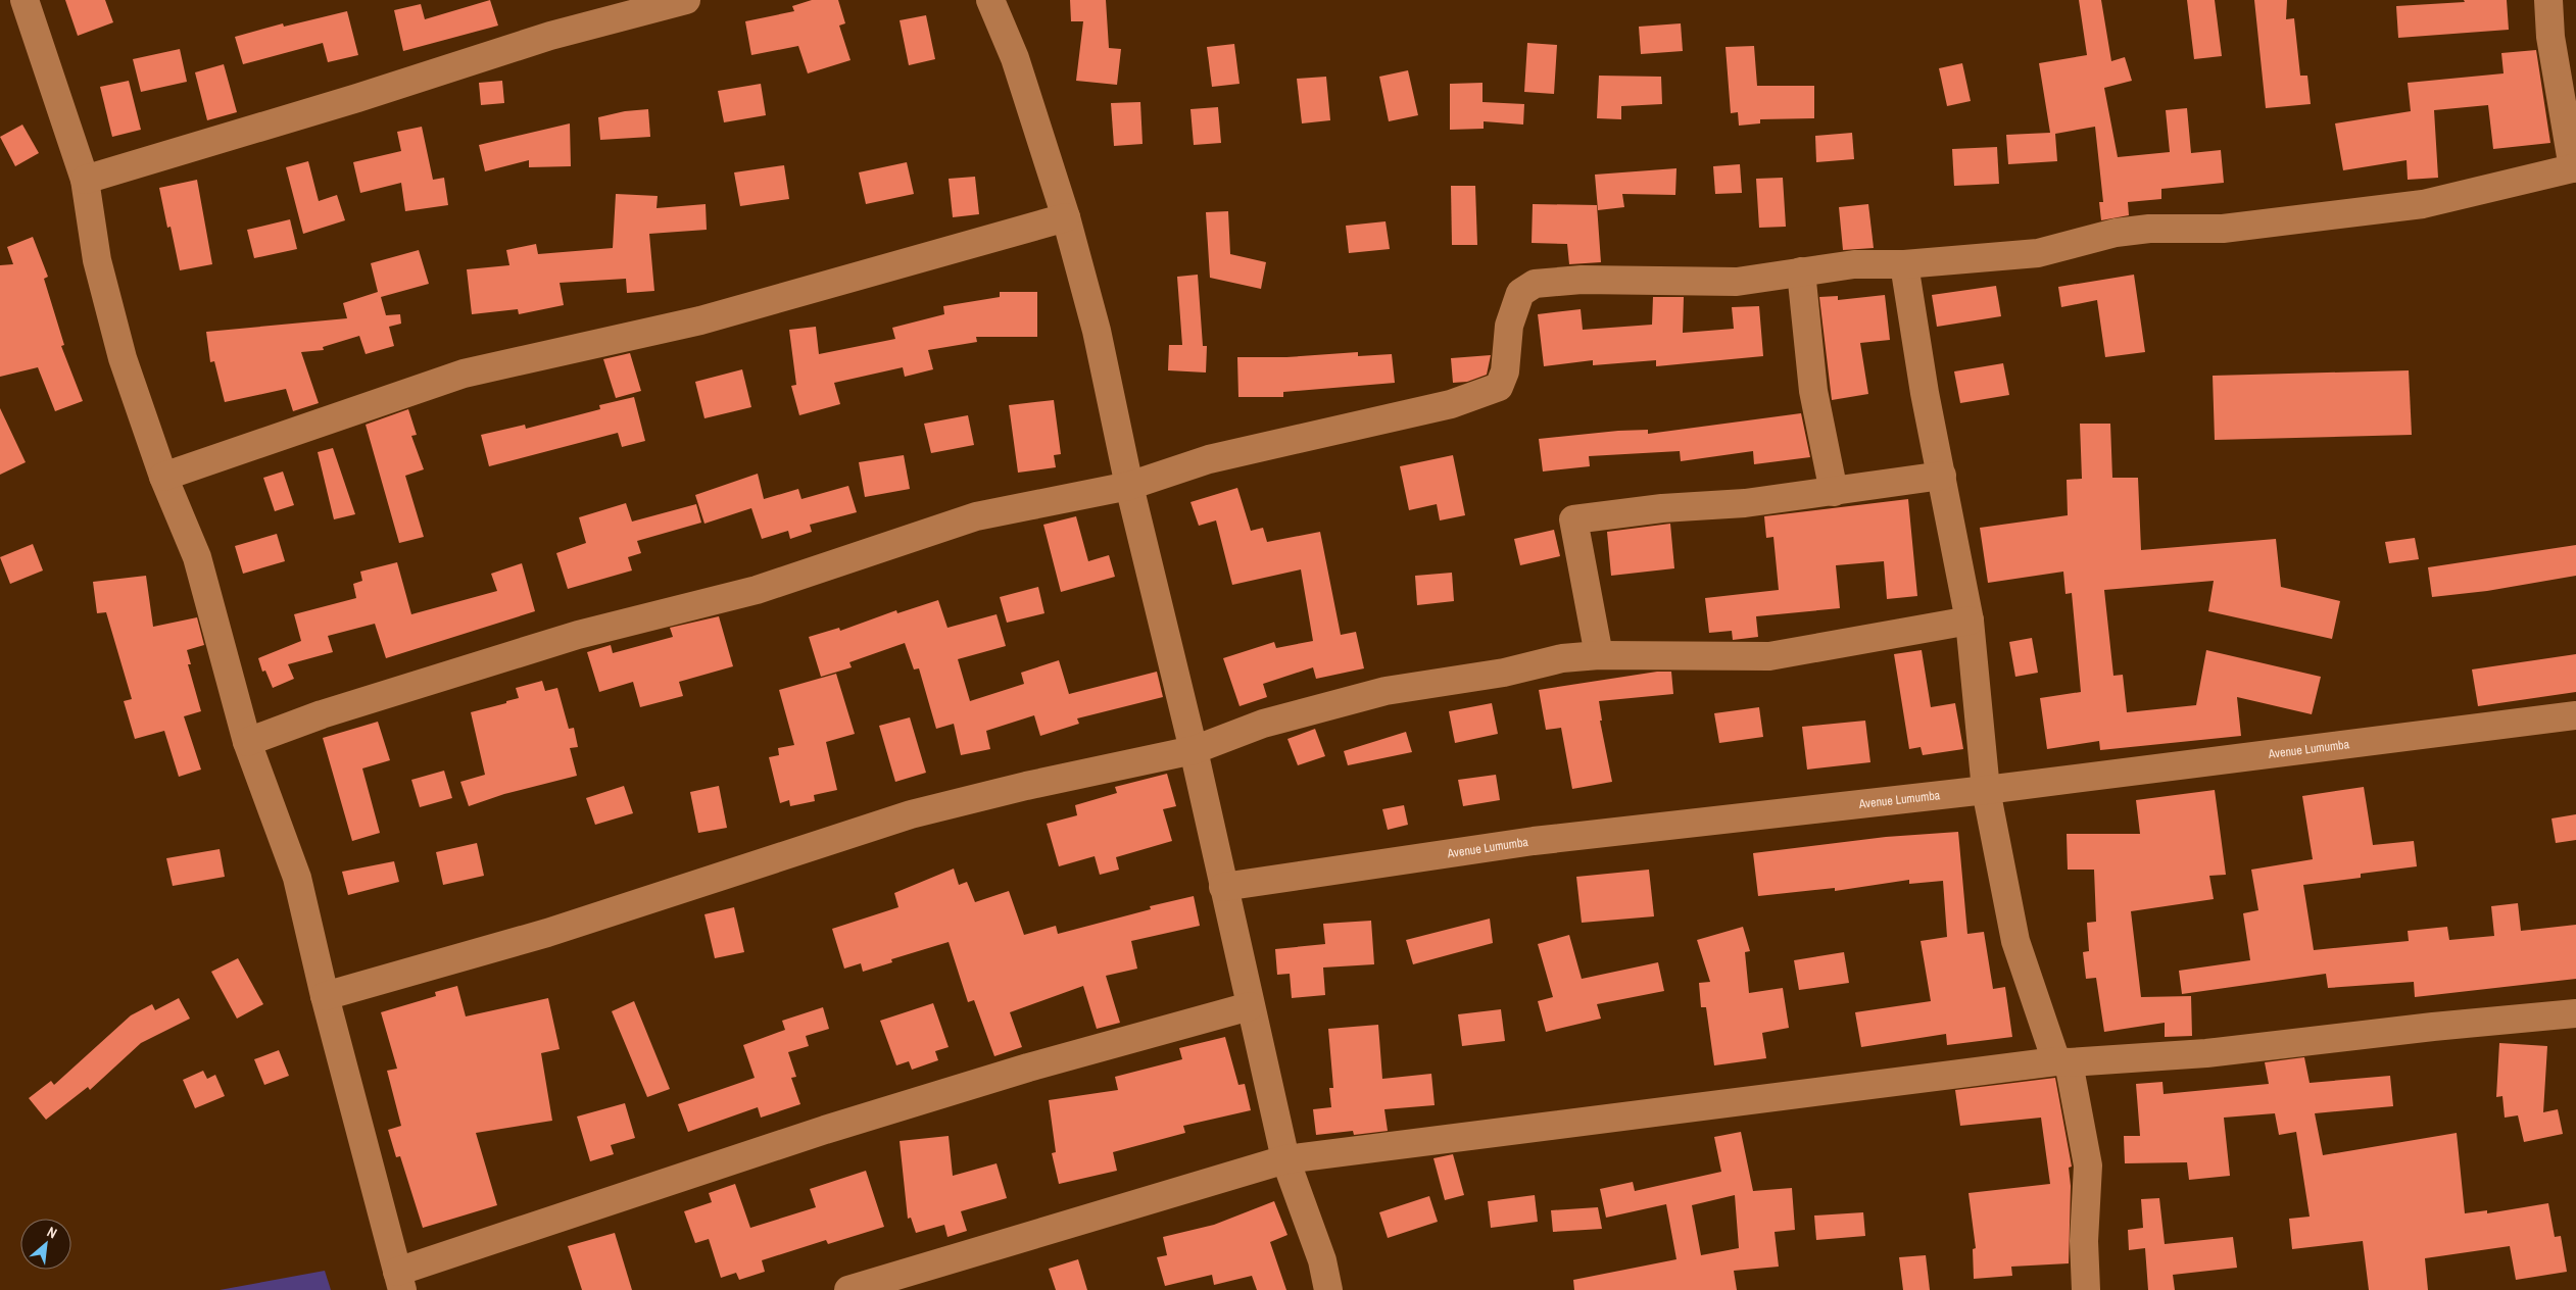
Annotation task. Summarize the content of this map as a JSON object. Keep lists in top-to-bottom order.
{
  "streets": {
    "street": ["Avenue Lumumba"]
  },
  "north": "top right"
}
